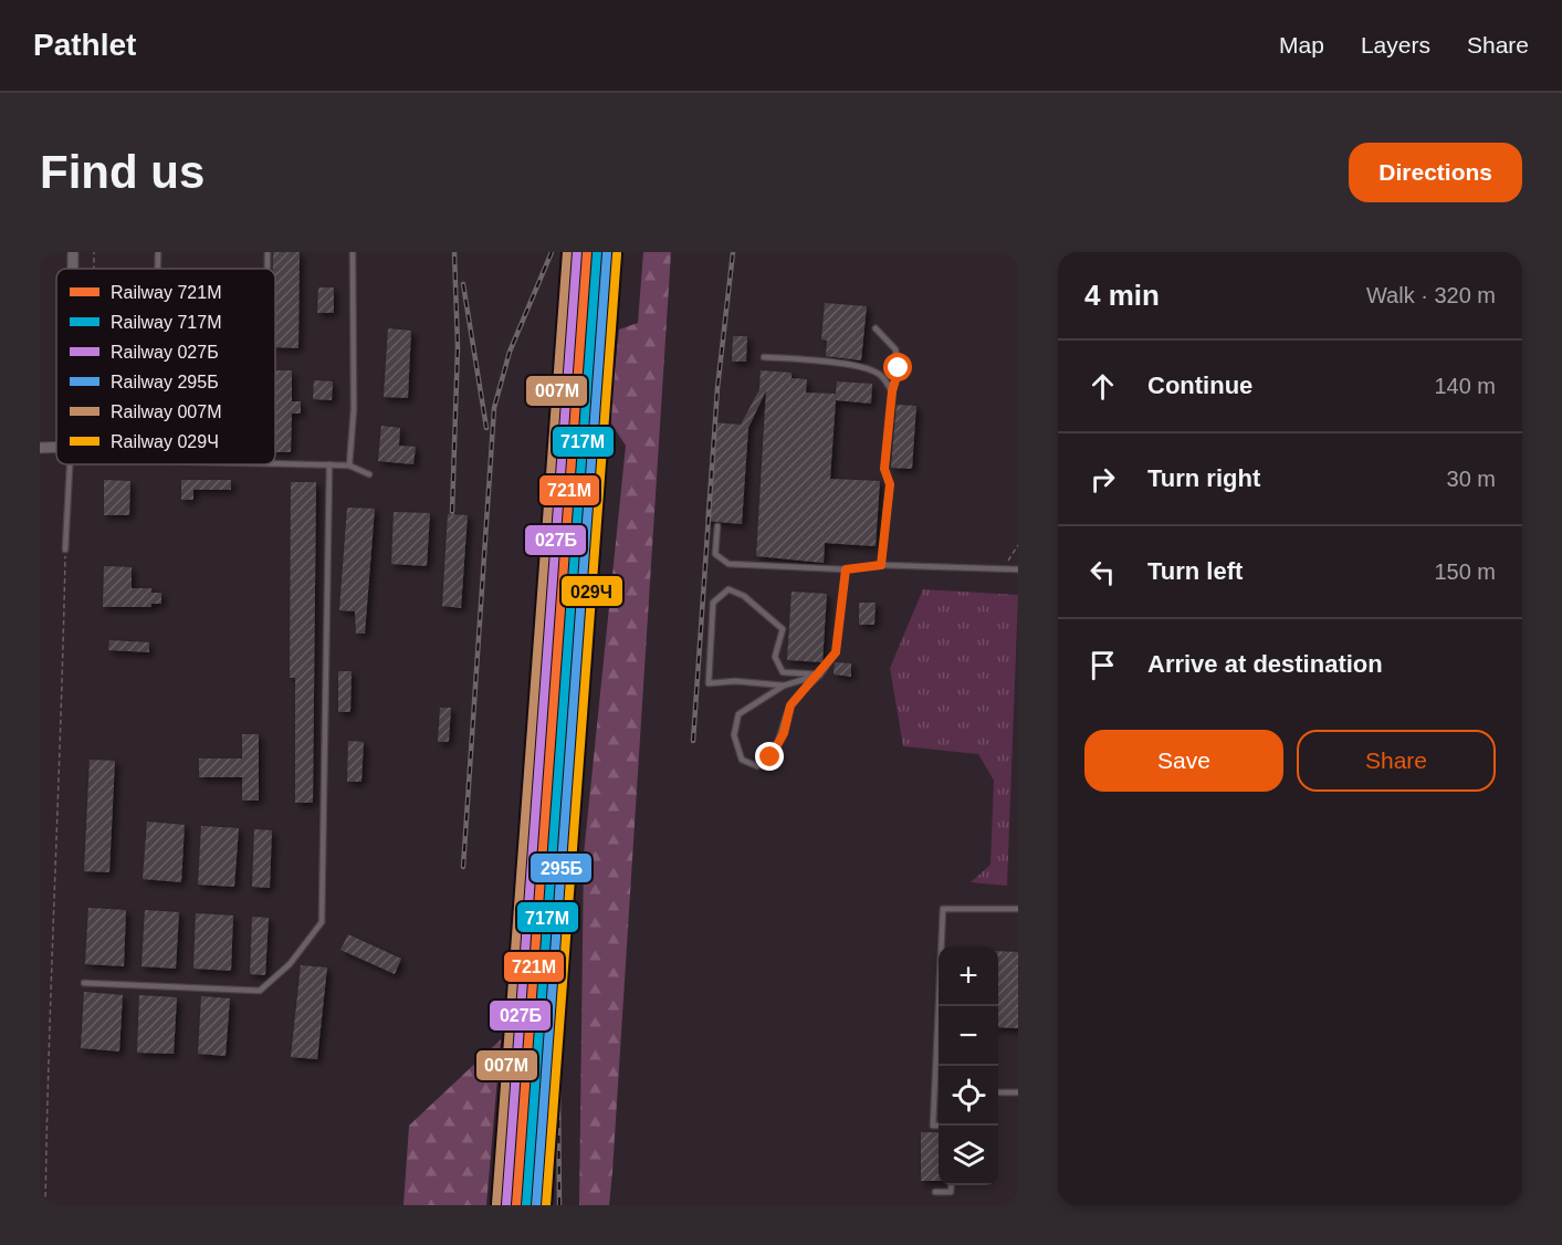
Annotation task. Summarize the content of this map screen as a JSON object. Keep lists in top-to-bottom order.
{
  "lines": [
    "rail line 721М",
    "rail line 027Б",
    "rail line 007М",
    "rail line 717М",
    "rail line 295Б",
    "rail line 029Ч"
  ],
  "legend": [
    "Railway 721М",
    "Railway 717М",
    "Railway 027Б",
    "Railway 295Б",
    "Railway 007М",
    "Railway 029Ч"
  ],
  "page": {
    "header": "Pathlet",
    "nav": ["Map", "Layers", "Share"],
    "buttons": [
      "Directions",
      ["Save", "Share"]
    ],
    "title": "Find us",
    "heading": ["4 min", "Walk · 320 m"],
    "list": [
      ["Continue", "140 m"],
      ["Turn right", "30 m"],
      ["Turn left", "150 m"],
      "Arrive at destination"
    ],
    "map_buttons": ["+", "−"]
  }
}
